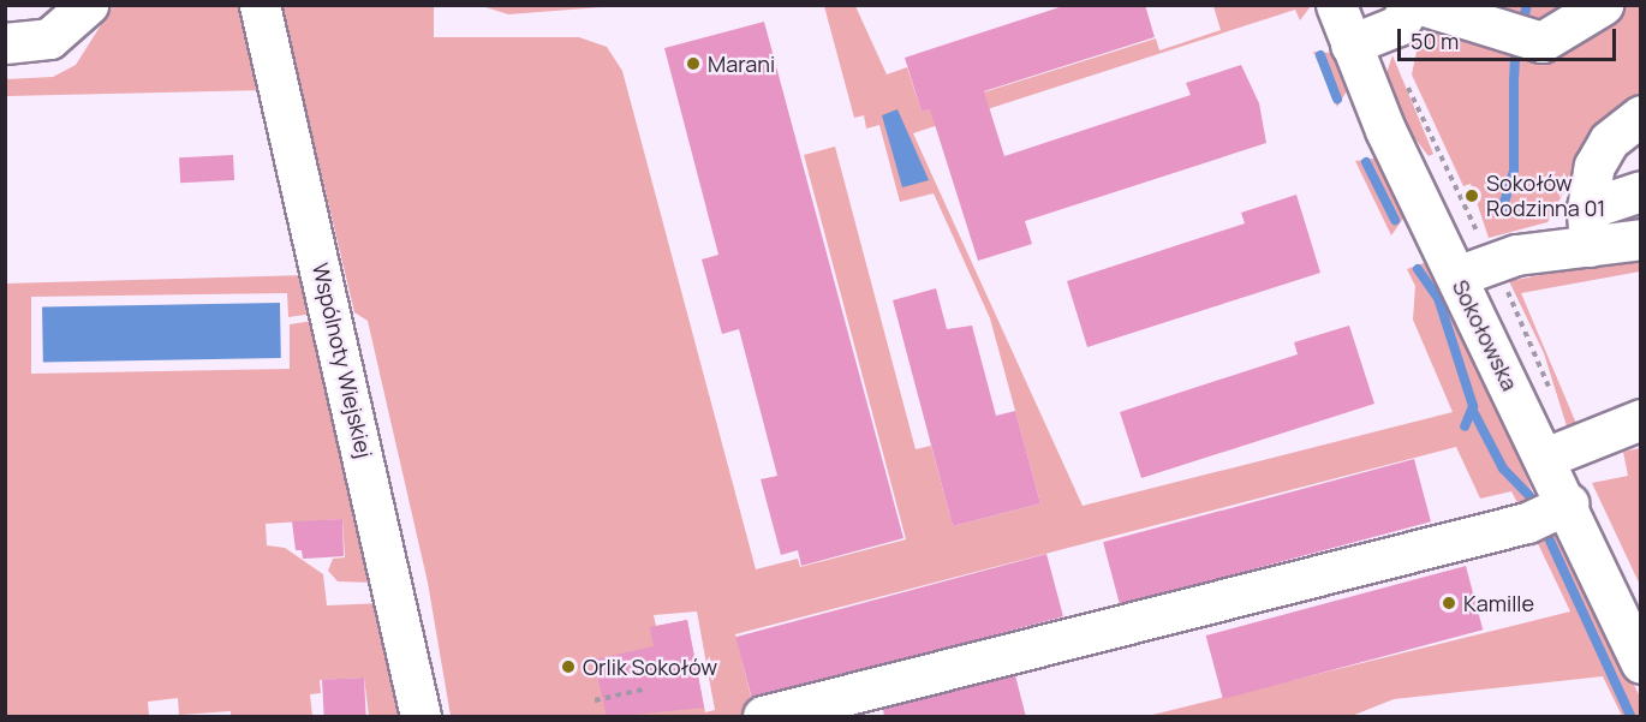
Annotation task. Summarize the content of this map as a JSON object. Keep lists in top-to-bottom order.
{
  "streets": {
    "street": ["Sokołowska", "Wspólnoty Wiejskiej"]
  },
  "places": [
    "Marani",
    "Sokołów Rodzinna 01",
    "Kamille",
    "Orlik Sokołów"
  ],
  "scale_bar": "50 m"
}
